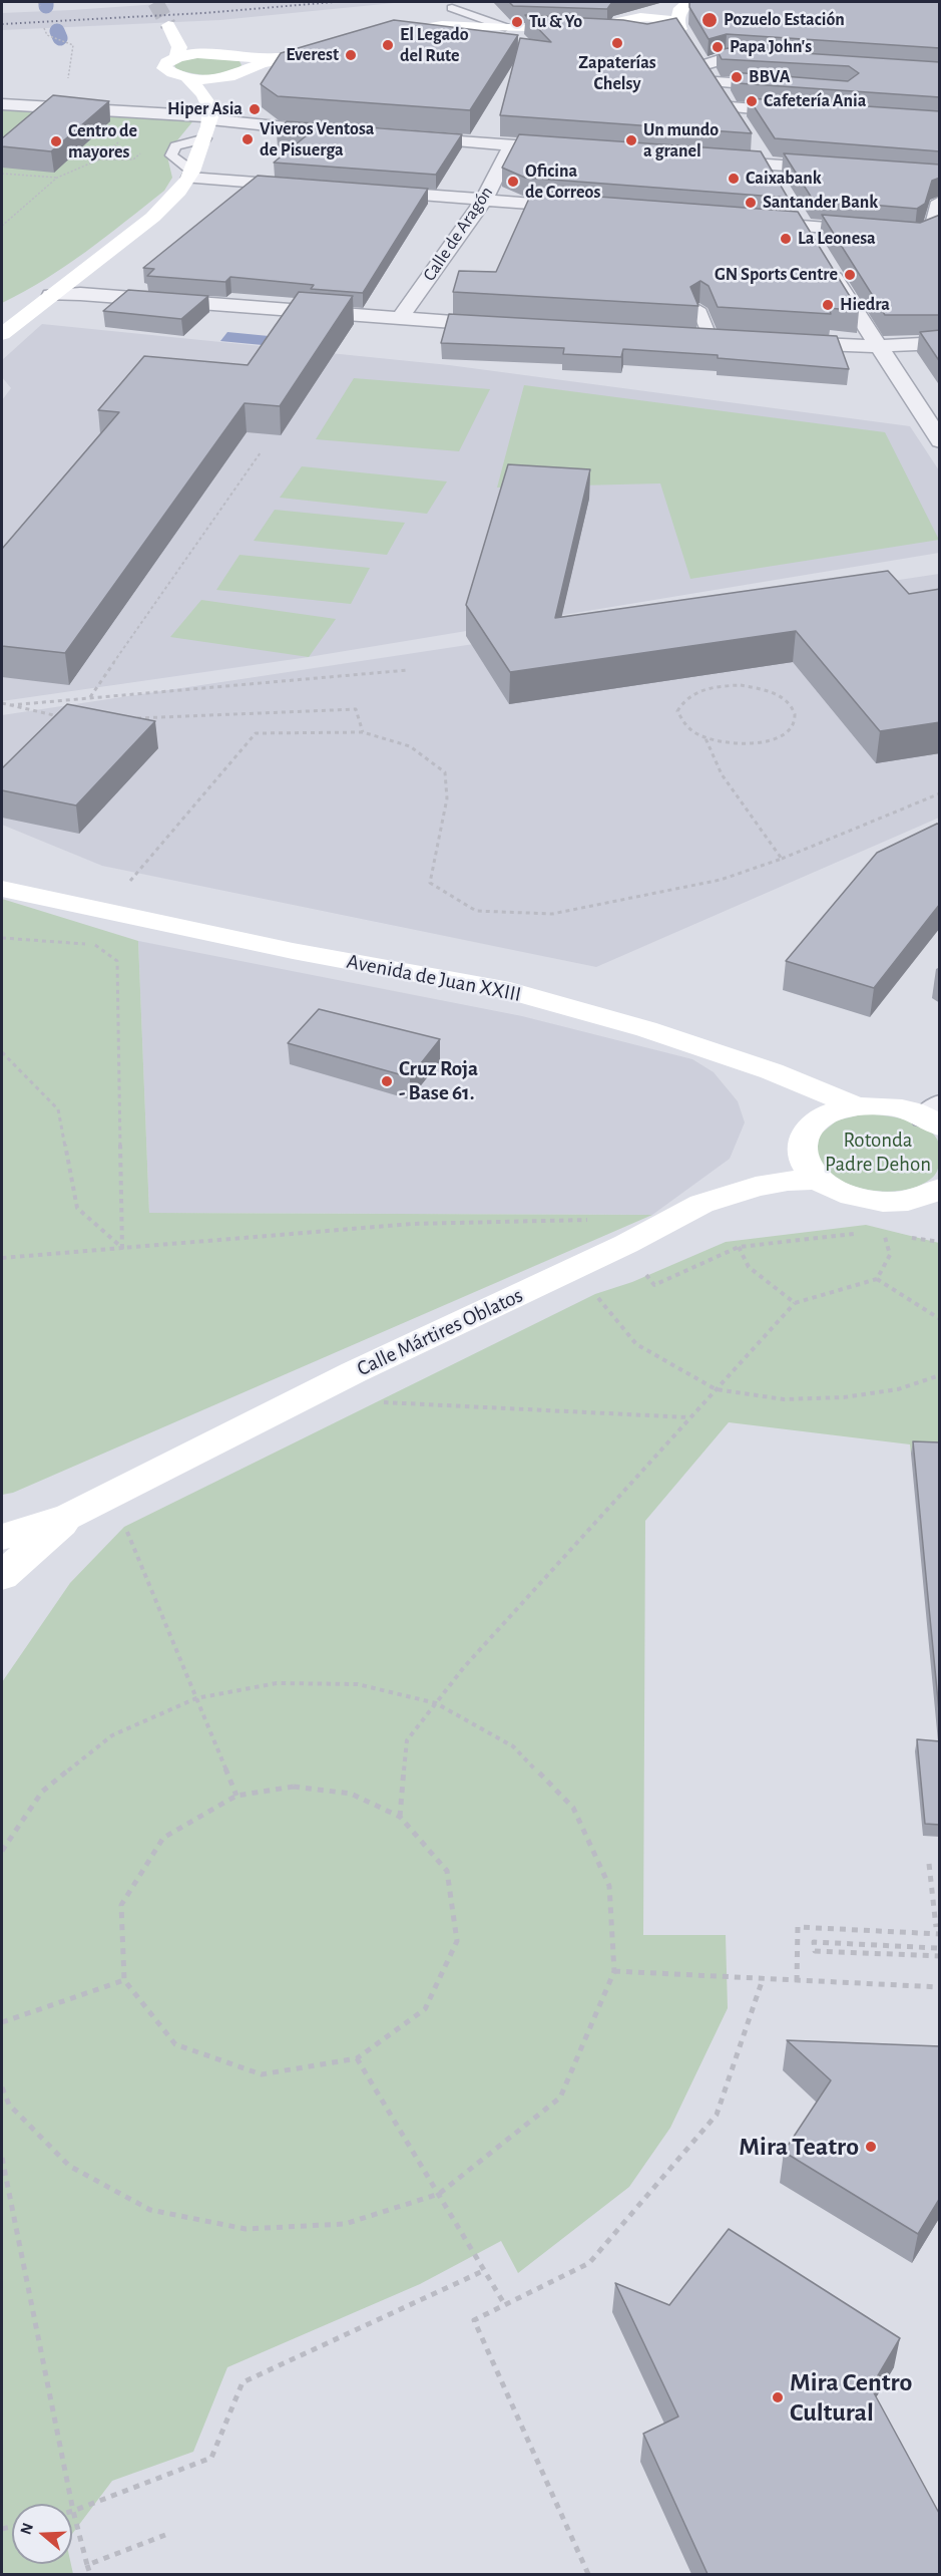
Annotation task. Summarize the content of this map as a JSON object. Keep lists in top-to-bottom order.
{
  "streets": {
    "main road": ["Avenida de Juan XXIII", "Calle Mártires Oblatos"],
    "street": ["Calle de Aragón"]
  },
  "parks": ["Rotonda Padre Dehon"],
  "places": [
    "Pozuelo Estación",
    "Tu & Yo",
    "Zapaterías Chelsy",
    "El Legado del Rute",
    "Papa John's",
    "Everest",
    "BBVA",
    "Cafetería Ania",
    "Hiper Asia",
    "Viveros Ventosa de Pisuerga",
    "Un mundo a granel",
    "Centro de mayores",
    "Caixabank",
    "Oficina de Correos",
    "Santander Bank",
    "La Leonesa",
    "GN Sports Centre",
    "Hiedra",
    "Cruz Roja - Base 61.",
    "Mira Teatro",
    "Mira Centro Cultural"
  ],
  "north": "left"
}
